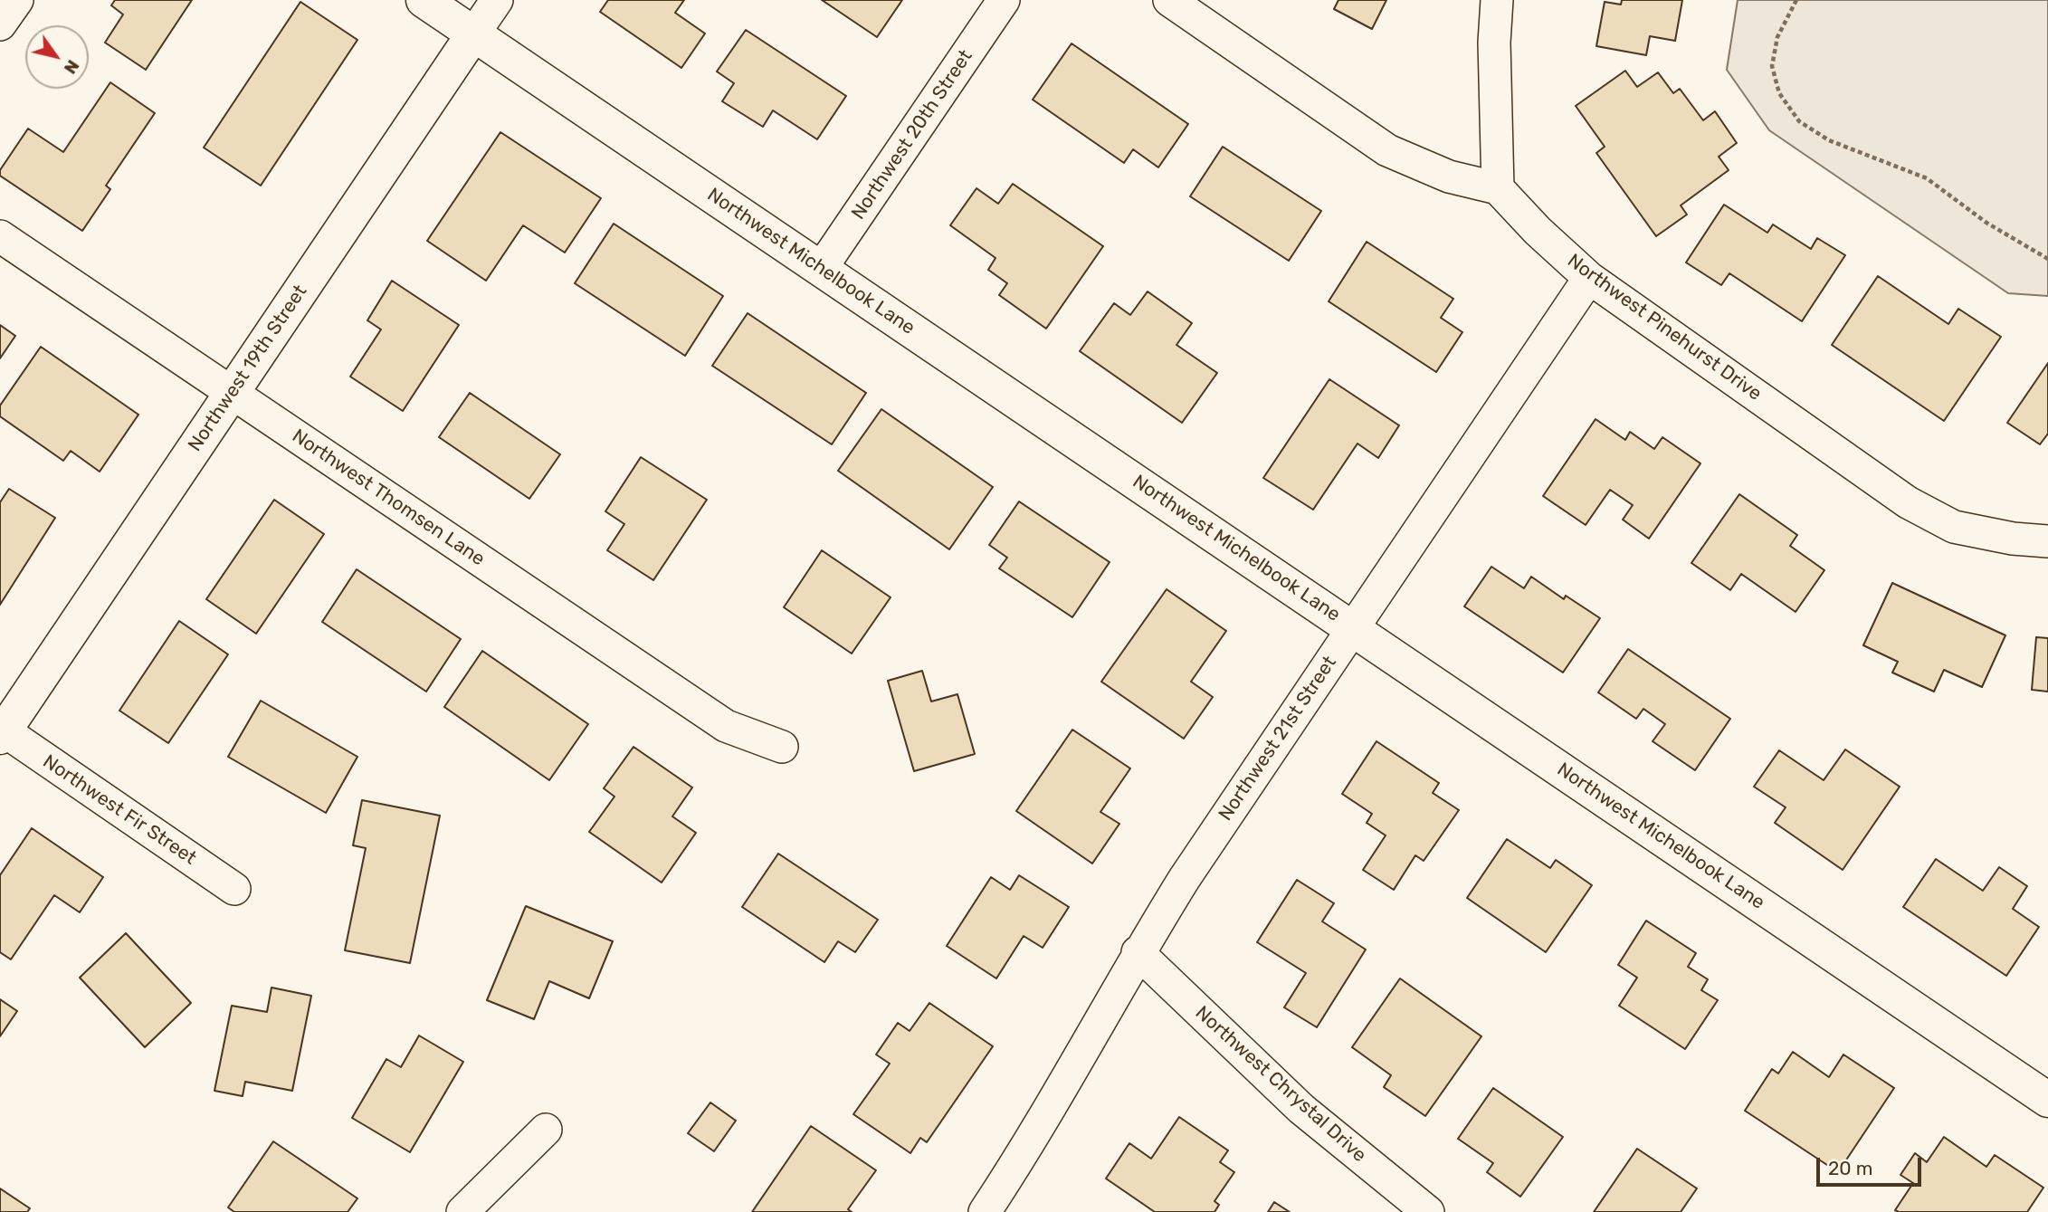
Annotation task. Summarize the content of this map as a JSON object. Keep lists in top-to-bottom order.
{
  "streets": {
    "street": [
      "Northwest 20th Street",
      "Northwest Michelbook Lane",
      "Northwest Pinehurst Drive",
      "Northwest 19th Street",
      "Northwest Thomsen Lane",
      "Northwest 21st Street",
      "Northwest Fir Street",
      "Northwest Chrystal Drive"
    ]
  },
  "crossings": [
    ["Northwest 20th Street", "Northwest Michelbook Lane"],
    ["Northwest Michelbook Lane", "Northwest 19th Street"],
    ["Northwest Michelbook Lane", "Northwest 21st Street"],
    ["Northwest Pinehurst Drive", "Northwest 21st Street"],
    ["Northwest 19th Street", "Northwest Thomsen Lane"],
    ["Northwest 19th Street", "Northwest Fir Street"],
    ["Northwest 21st Street", "Northwest Chrystal Drive"]
  ],
  "scale_bar": "20 m",
  "north": "bottom right"
}
